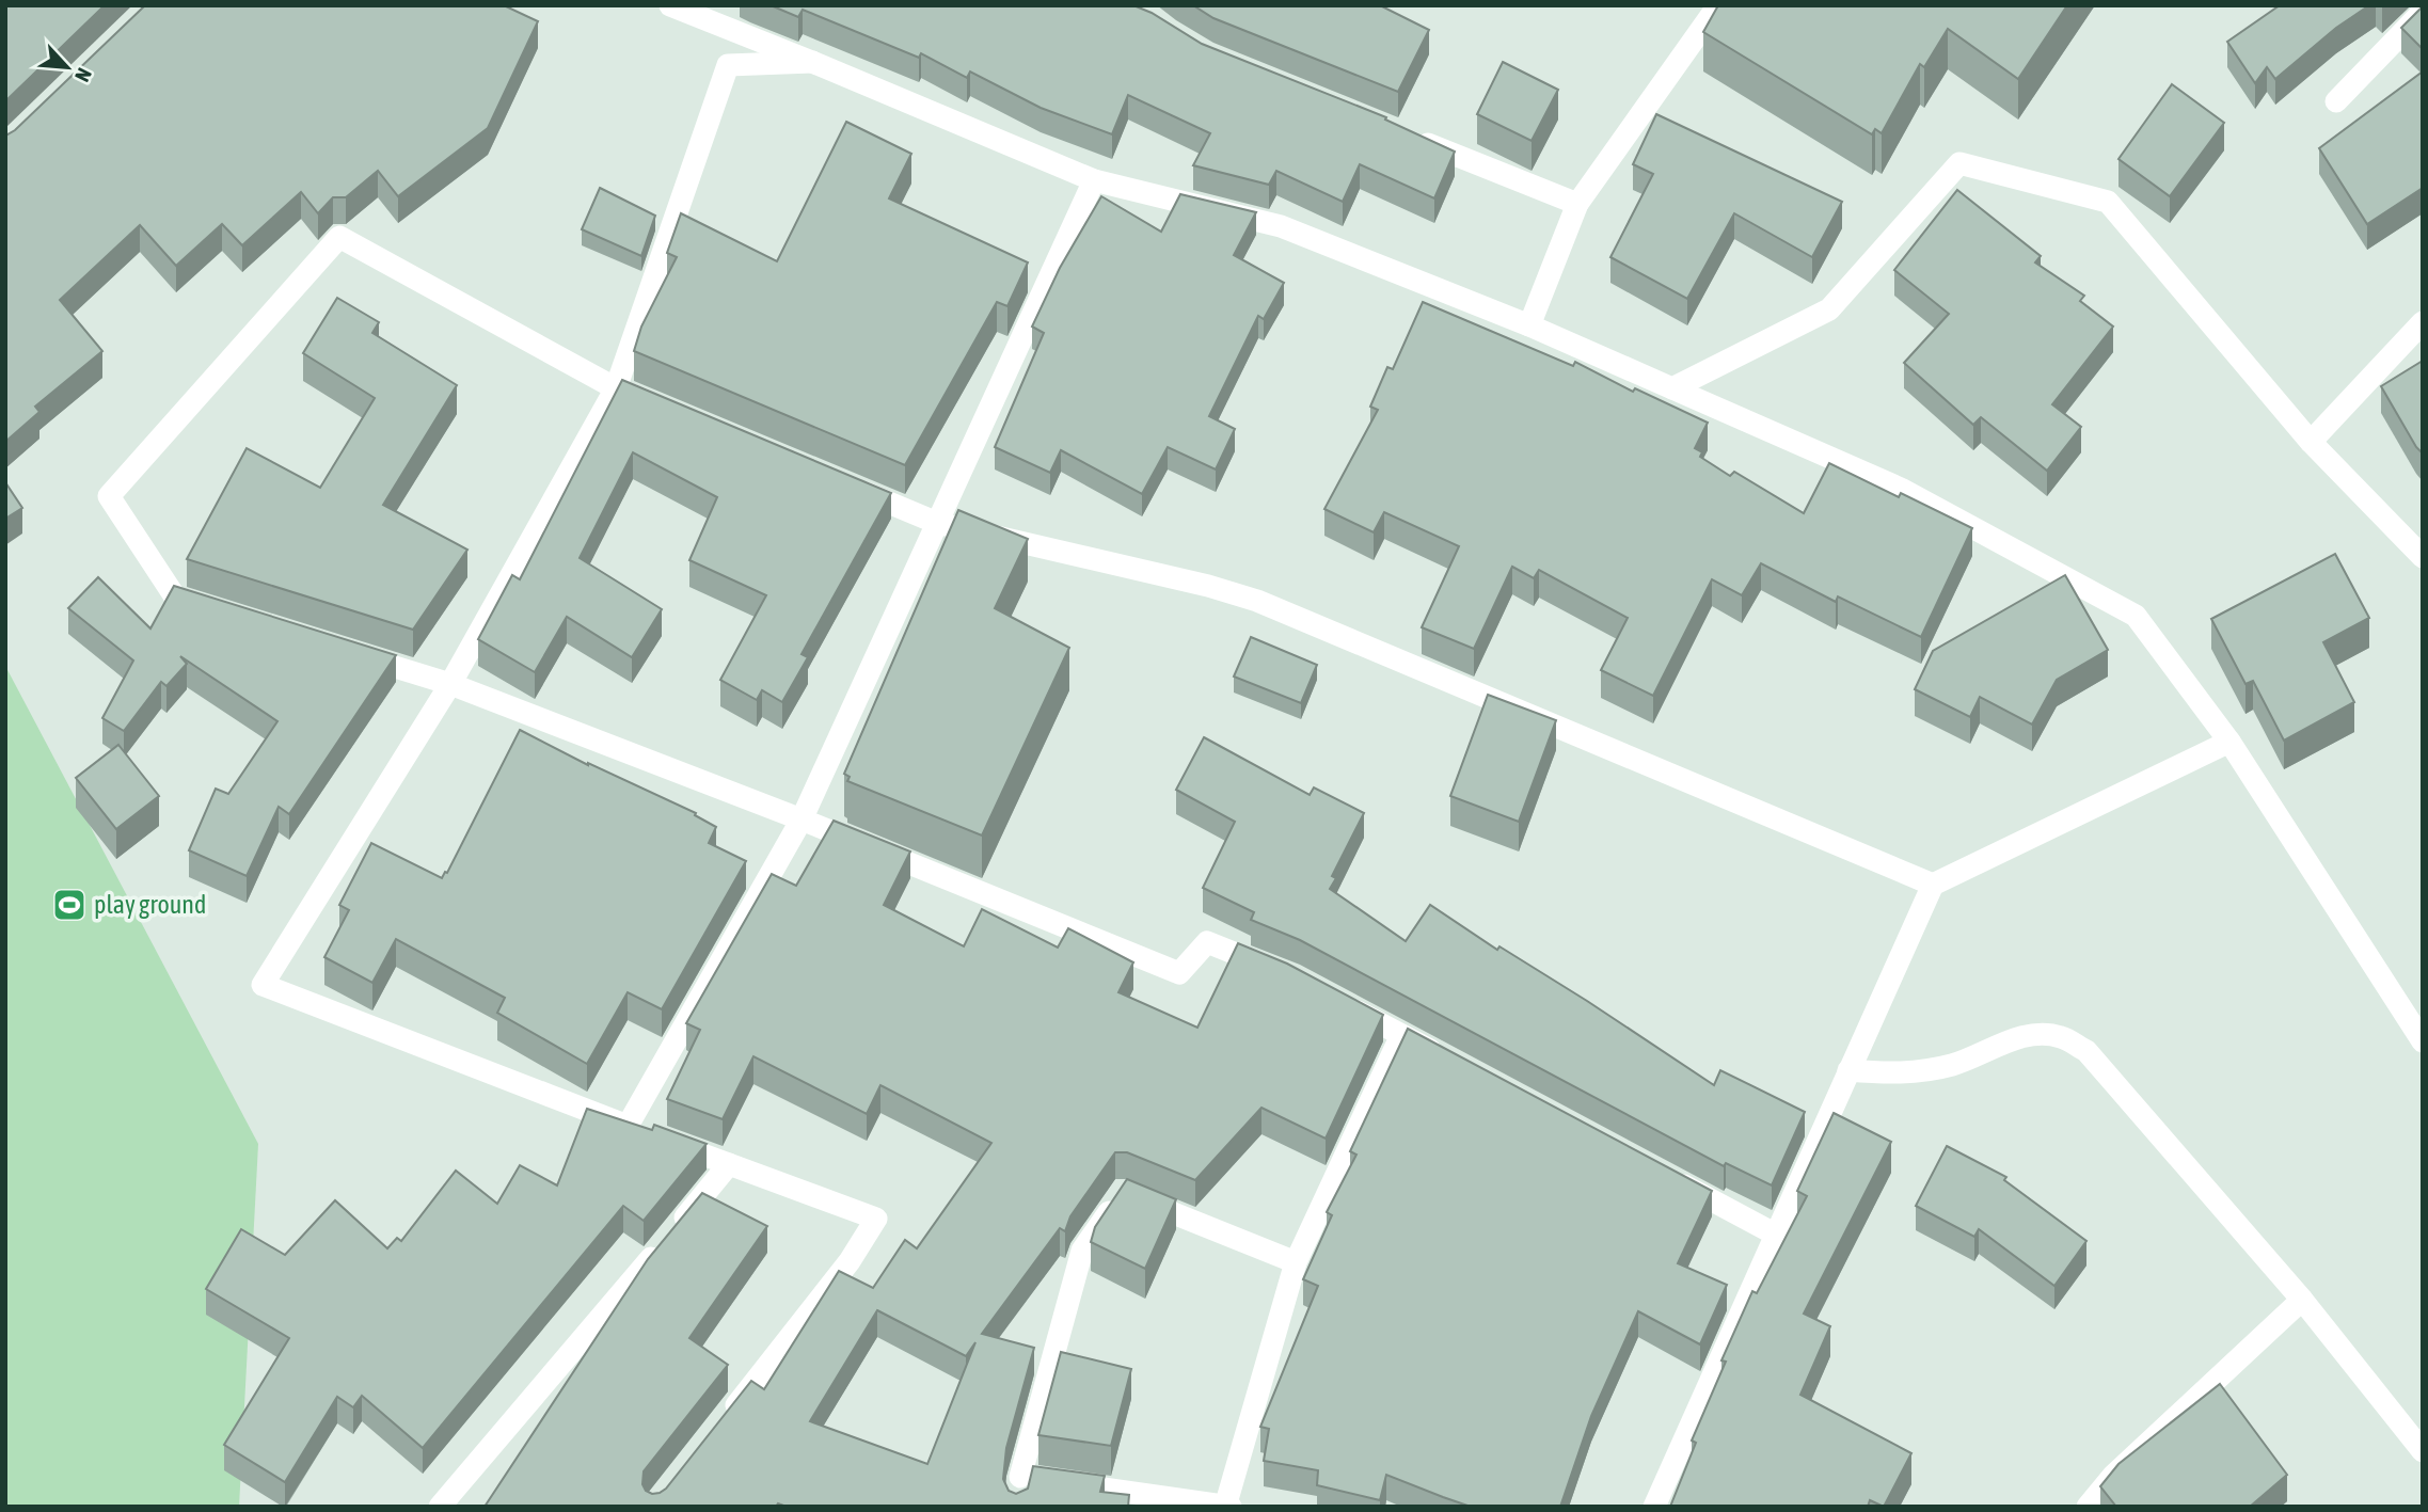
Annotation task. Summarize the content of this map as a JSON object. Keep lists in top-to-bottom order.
{
  "places": {
    "sports": ["play ground"]
  },
  "north": "bottom right"
}
